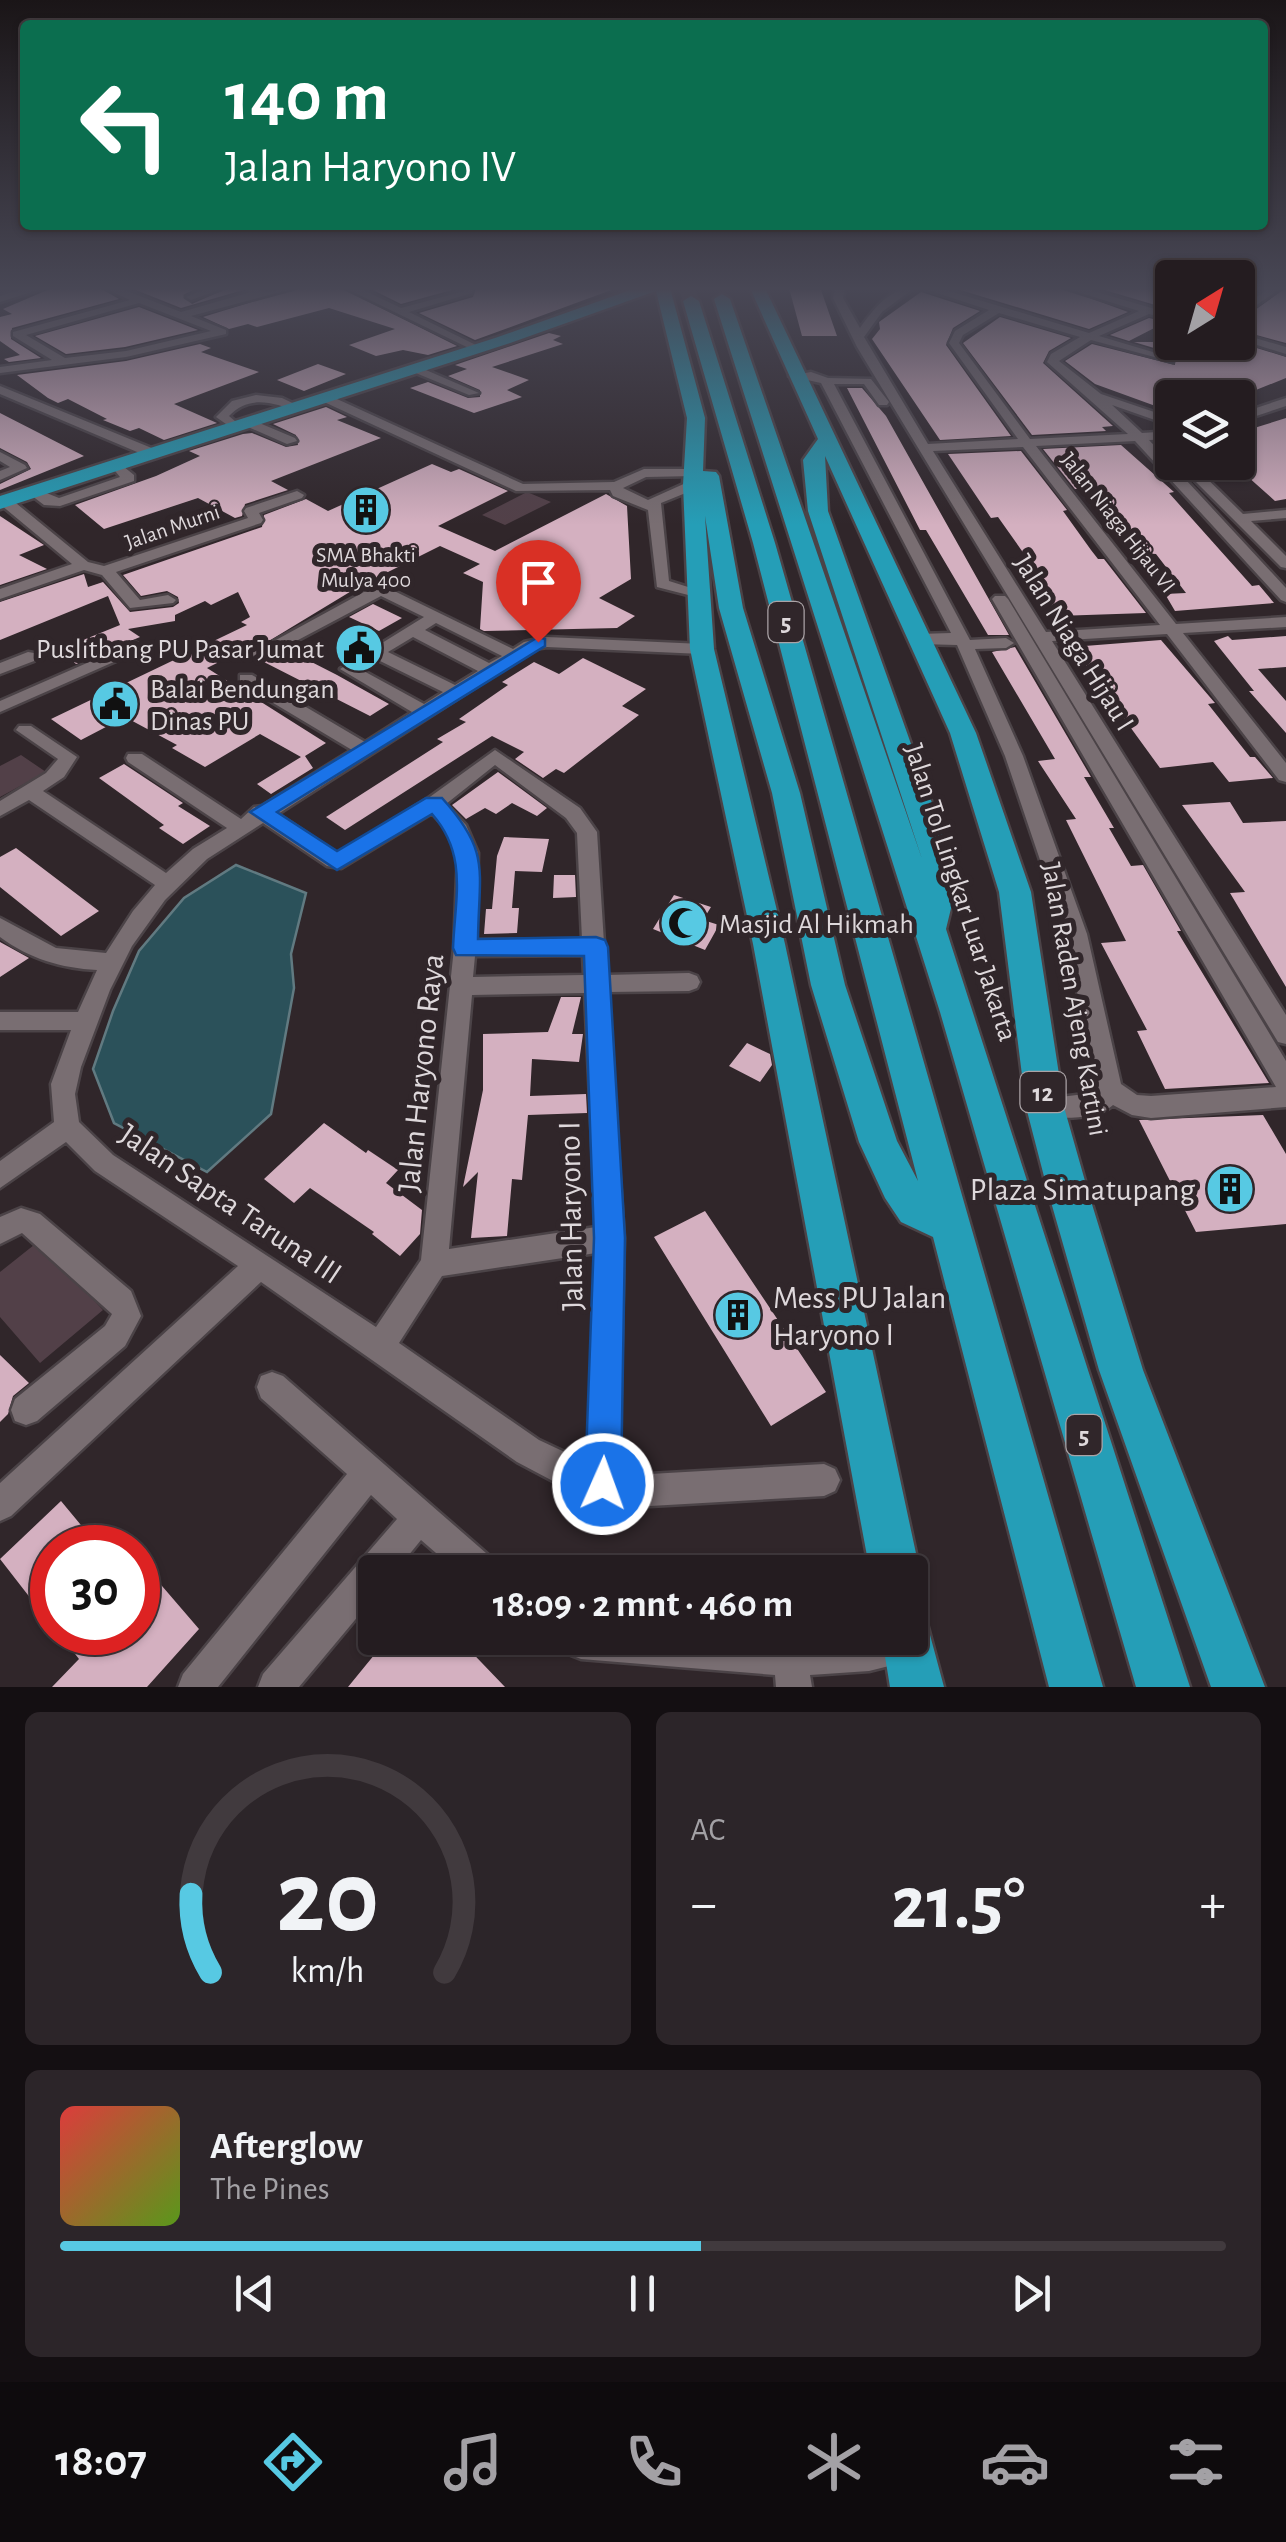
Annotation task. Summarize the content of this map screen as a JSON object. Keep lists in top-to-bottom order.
{
  "streets": {
    "highway": [
      "5",
      "Jalan Tol Lingkar Luar Jakarta",
      "Jalan Raden Ajeng Kartini",
      "12"
    ],
    "street": [
      "Jalan Niaga Hijau VI",
      "Jalan Murni",
      "Jalan Niaga Hijau I",
      "Jalan Haryono Raya",
      "Jalan Sapta Taruna III",
      "Jalan Haryono I"
    ]
  },
  "crossings": [
    ["Jalan Haryono Raya", "Jalan Sapta Taruna III"],
    ["Jalan Haryono Raya", "Jalan Haryono I"],
    ["Jalan Sapta Taruna III", "Jalan Haryono I"]
  ],
  "places": {
    "building": ["SMA Bhakti Mulya 400", "Plaza Simatupang", "Mess PU Jalan Haryono I"],
    "public building": ["Puslitbang PU Pasar Jumat", "Balai Bendungan Dinas PU"],
    "mosque": ["Masjid Al Hikmah"]
  },
  "north": "top right",
  "page": {
    "turn": ["140 m", "Jalan Haryono IV"],
    "limit": "30",
    "trip": "18:09 · 2 mnt · 460 m",
    "tile": "AC",
    "heat": ["−", "21.5°", "+"],
    "song": ["Afterglow", "The Pines"],
    "tabs": "18:07",
    "gauge": ["20", "km/h"]
  }
}
